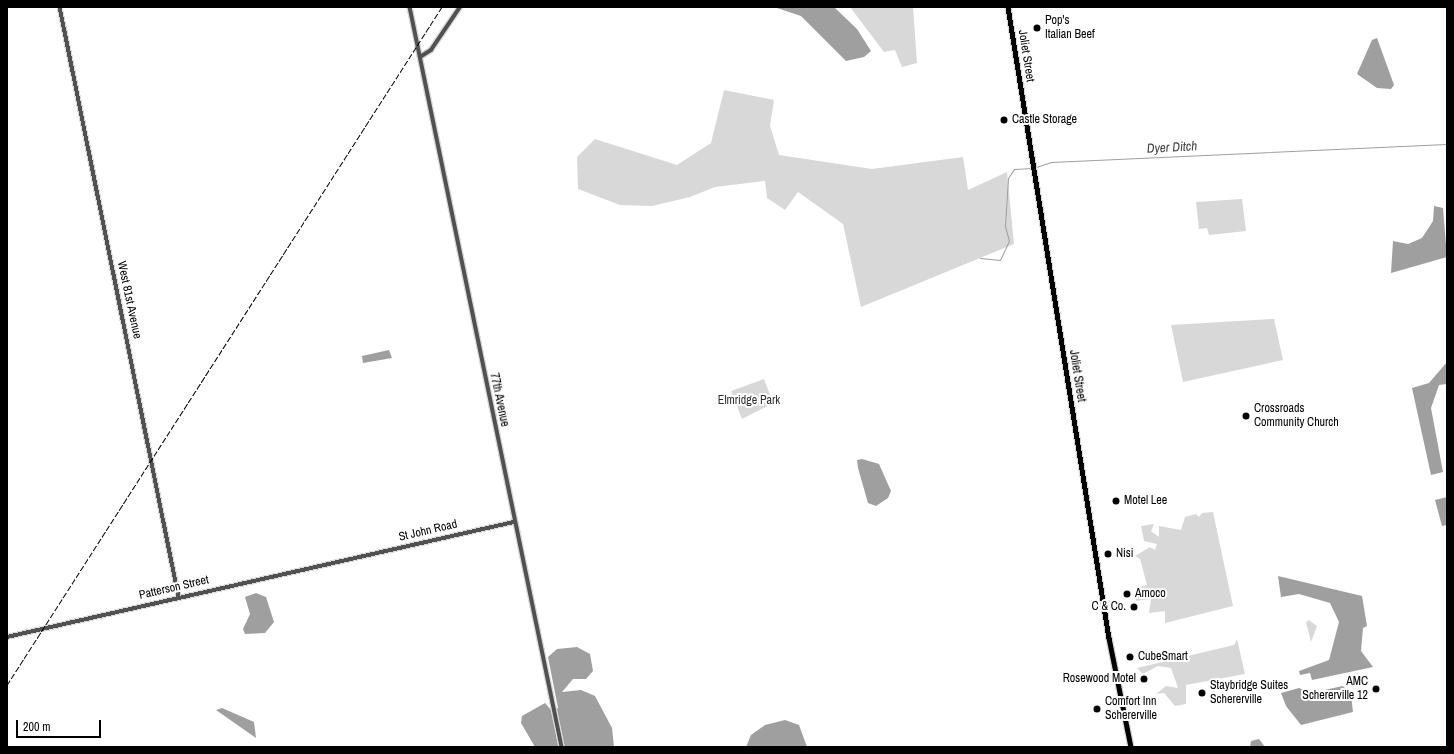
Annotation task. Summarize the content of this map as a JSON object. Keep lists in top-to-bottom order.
{
  "streets": {
    "main road": ["Joliet Street"],
    "street": [
      "West 81st Avenue",
      "77th Avenue",
      "St John Road",
      "Patterson Street"
    ]
  },
  "crossings": [
    ["West 81st Avenue", "Patterson Street"],
    ["77th Avenue", "St John Road"],
    ["St John Road", "Patterson Street"]
  ],
  "water": ["Dyer Ditch"],
  "parks": ["Elmridge Park"],
  "places": [
    "Pop's Italian Beef",
    "Castle Storage",
    "Crossroads Community Church",
    "Motel Lee",
    "Nisi",
    "Amoco",
    "C & Co.",
    "CubeSmart",
    "Rosewood Motel",
    "AMC Schererville 12",
    "Staybridge Suites Schererville",
    "Comfort Inn Schererville"
  ],
  "scale_bar": "200 m"
}
